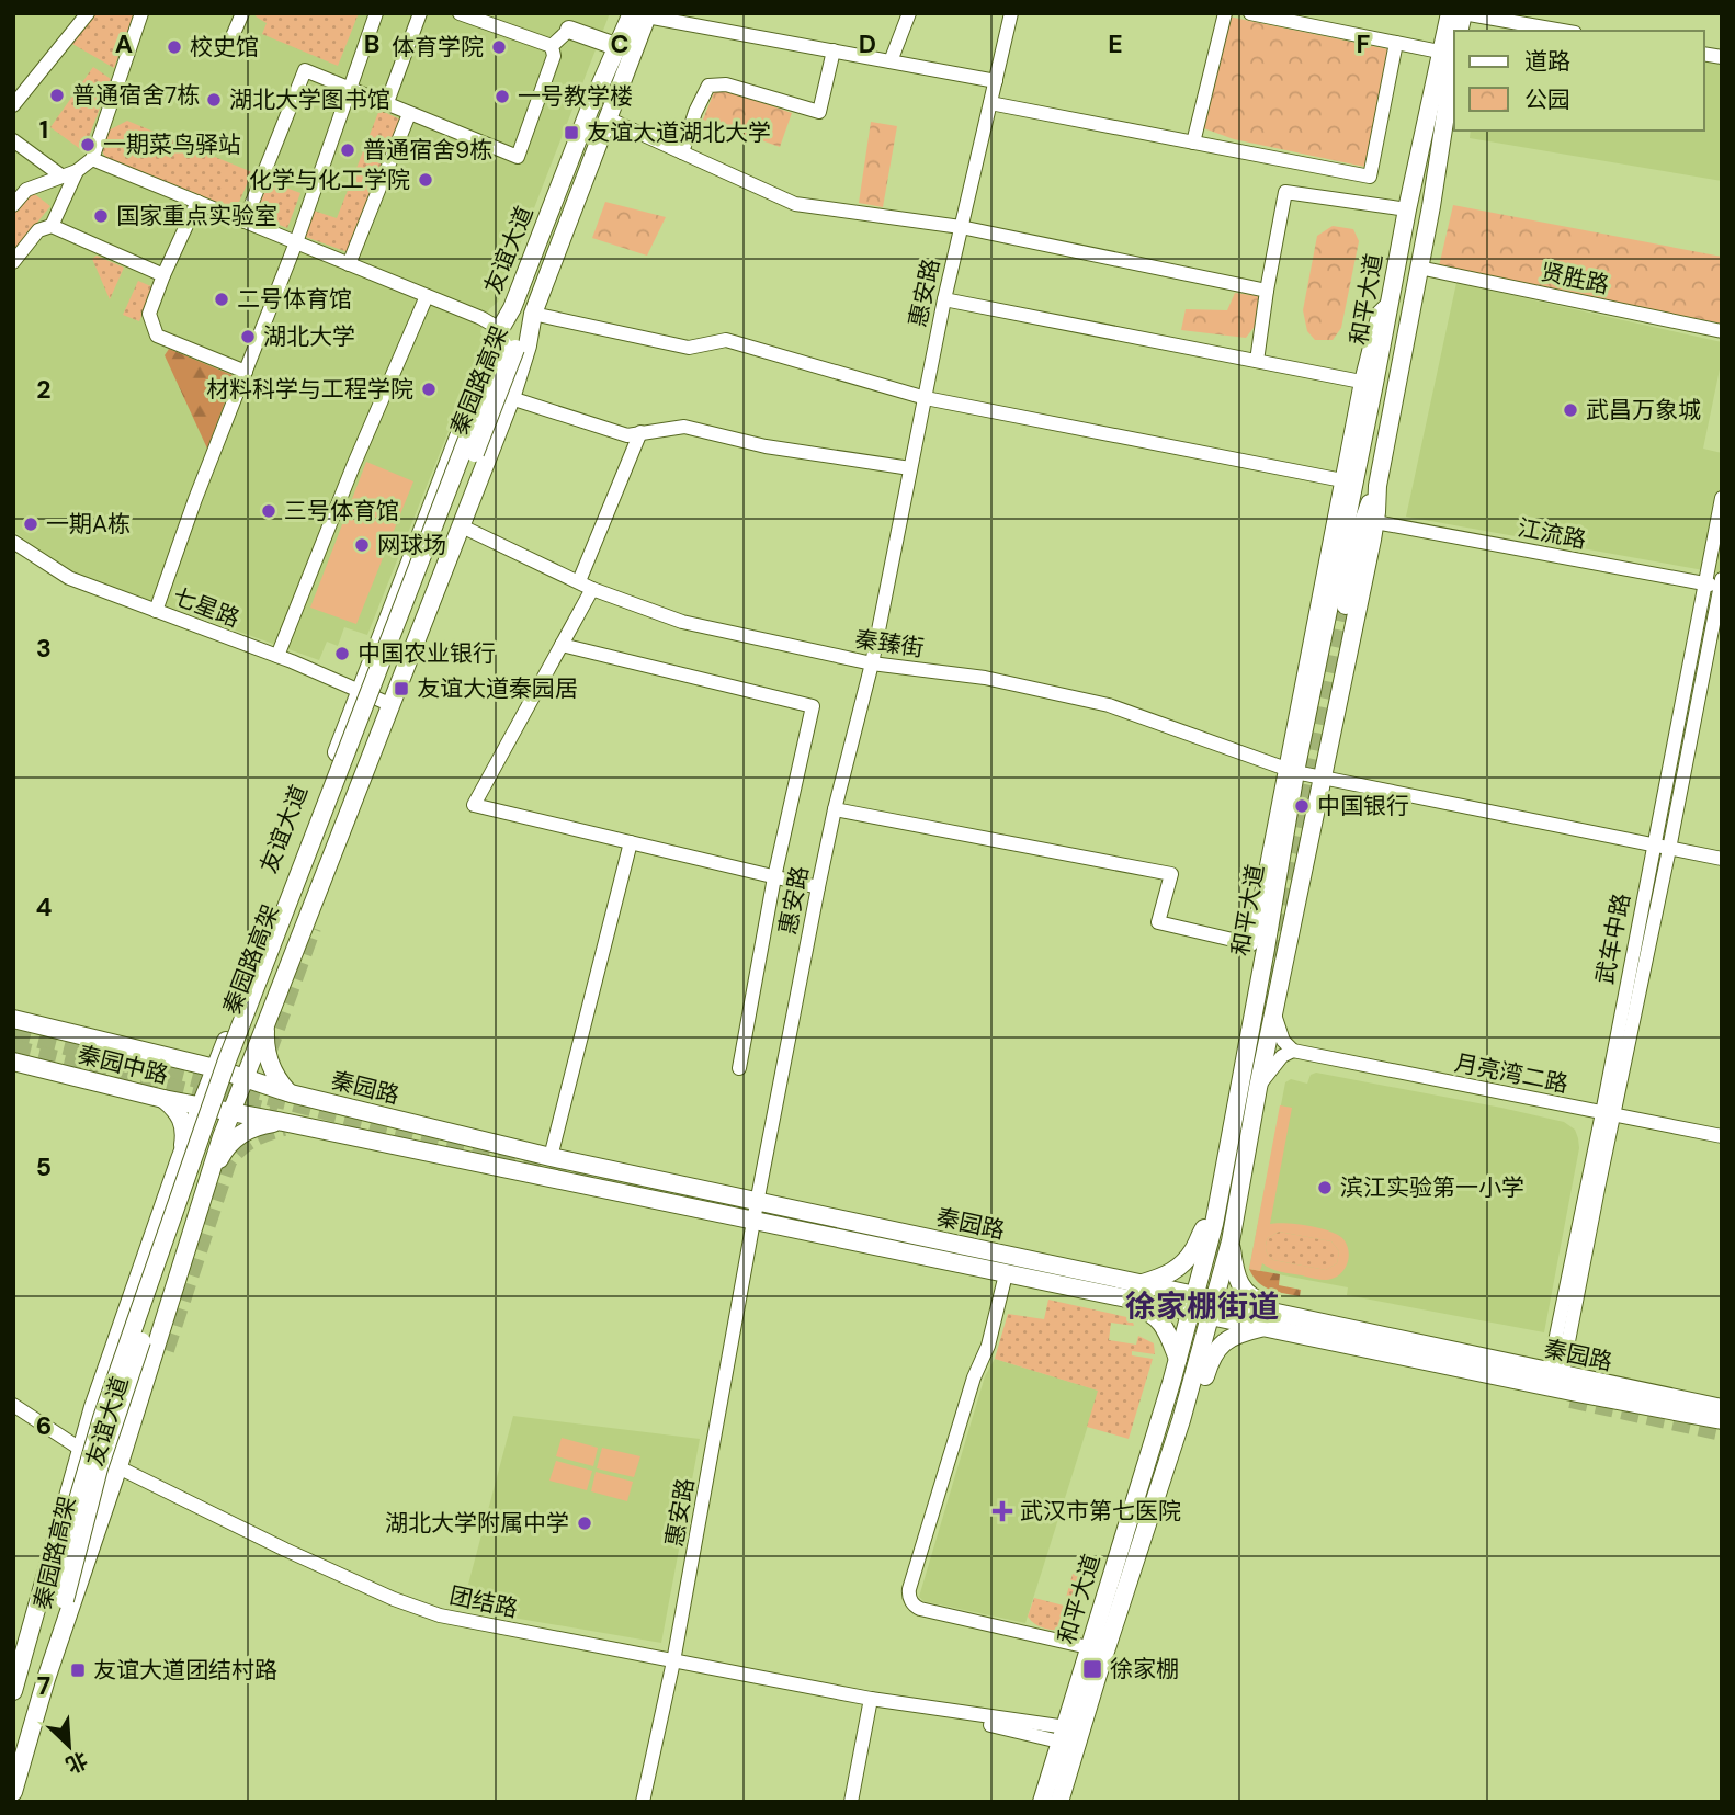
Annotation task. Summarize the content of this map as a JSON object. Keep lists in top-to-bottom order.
{
  "streets": {
    "main road": [
      "友谊大道",
      "和平大道",
      "秦园路高架",
      "秦园中路",
      "秦园路"
    ],
    "street": [
      "贤胜路",
      "惠安路",
      "江流路",
      "七星路",
      "秦臻街",
      "武车中路",
      "月亮湾二路",
      "团结路"
    ]
  },
  "crossings": [
    ["友谊大道", "秦园路高架"],
    ["友谊大道", "七星路"],
    ["友谊大道", "秦臻街"],
    ["友谊大道", "秦园中路"],
    ["友谊大道", "秦园路"],
    ["友谊大道", "团结路"],
    ["贤胜路", "和平大道"],
    ["惠安路", "秦臻街"],
    ["惠安路", "秦园路"],
    ["惠安路", "团结路"],
    ["和平大道", "江流路"],
    ["和平大道", "秦臻街"],
    ["和平大道", "秦园路"],
    ["和平大道", "团结路"],
    ["江流路", "武车中路"],
    ["秦臻街", "武车中路"],
    ["武车中路", "月亮湾二路"],
    ["武车中路", "秦园路"],
    ["秦园中路", "秦园路"]
  ],
  "districts": ["徐家棚街道"],
  "places": {
    "other": [
      "校史馆",
      "体育学院",
      "普通宿舍7栋",
      "一号教学楼",
      "湖北大学图书馆",
      "一期菜鸟驿站",
      "普通宿舍9栋",
      "化学与化工学院",
      "国家重点实验室",
      "二号体育馆",
      "湖北大学",
      "材料科学与工程学院",
      "武昌万象城",
      "三号体育馆",
      "一期A栋",
      "网球场",
      "中国农业银行",
      "中国银行",
      "滨江实验第一小学",
      "湖北大学附属中学"
    ],
    "transit": [
      "友谊大道湖北大学",
      "友谊大道秦园居",
      "徐家棚",
      "友谊大道团结村路"
    ],
    "health": ["武汉市第七医院"]
  },
  "legend": ["道路", "公园"],
  "north": "bottom right",
  "grid": {
    "columns": [
      "A",
      "B",
      "C",
      "D",
      "E",
      "F"
    ],
    "rows": [
      "1",
      "2",
      "3",
      "4",
      "5",
      "6",
      "7"
    ]
  }
}
